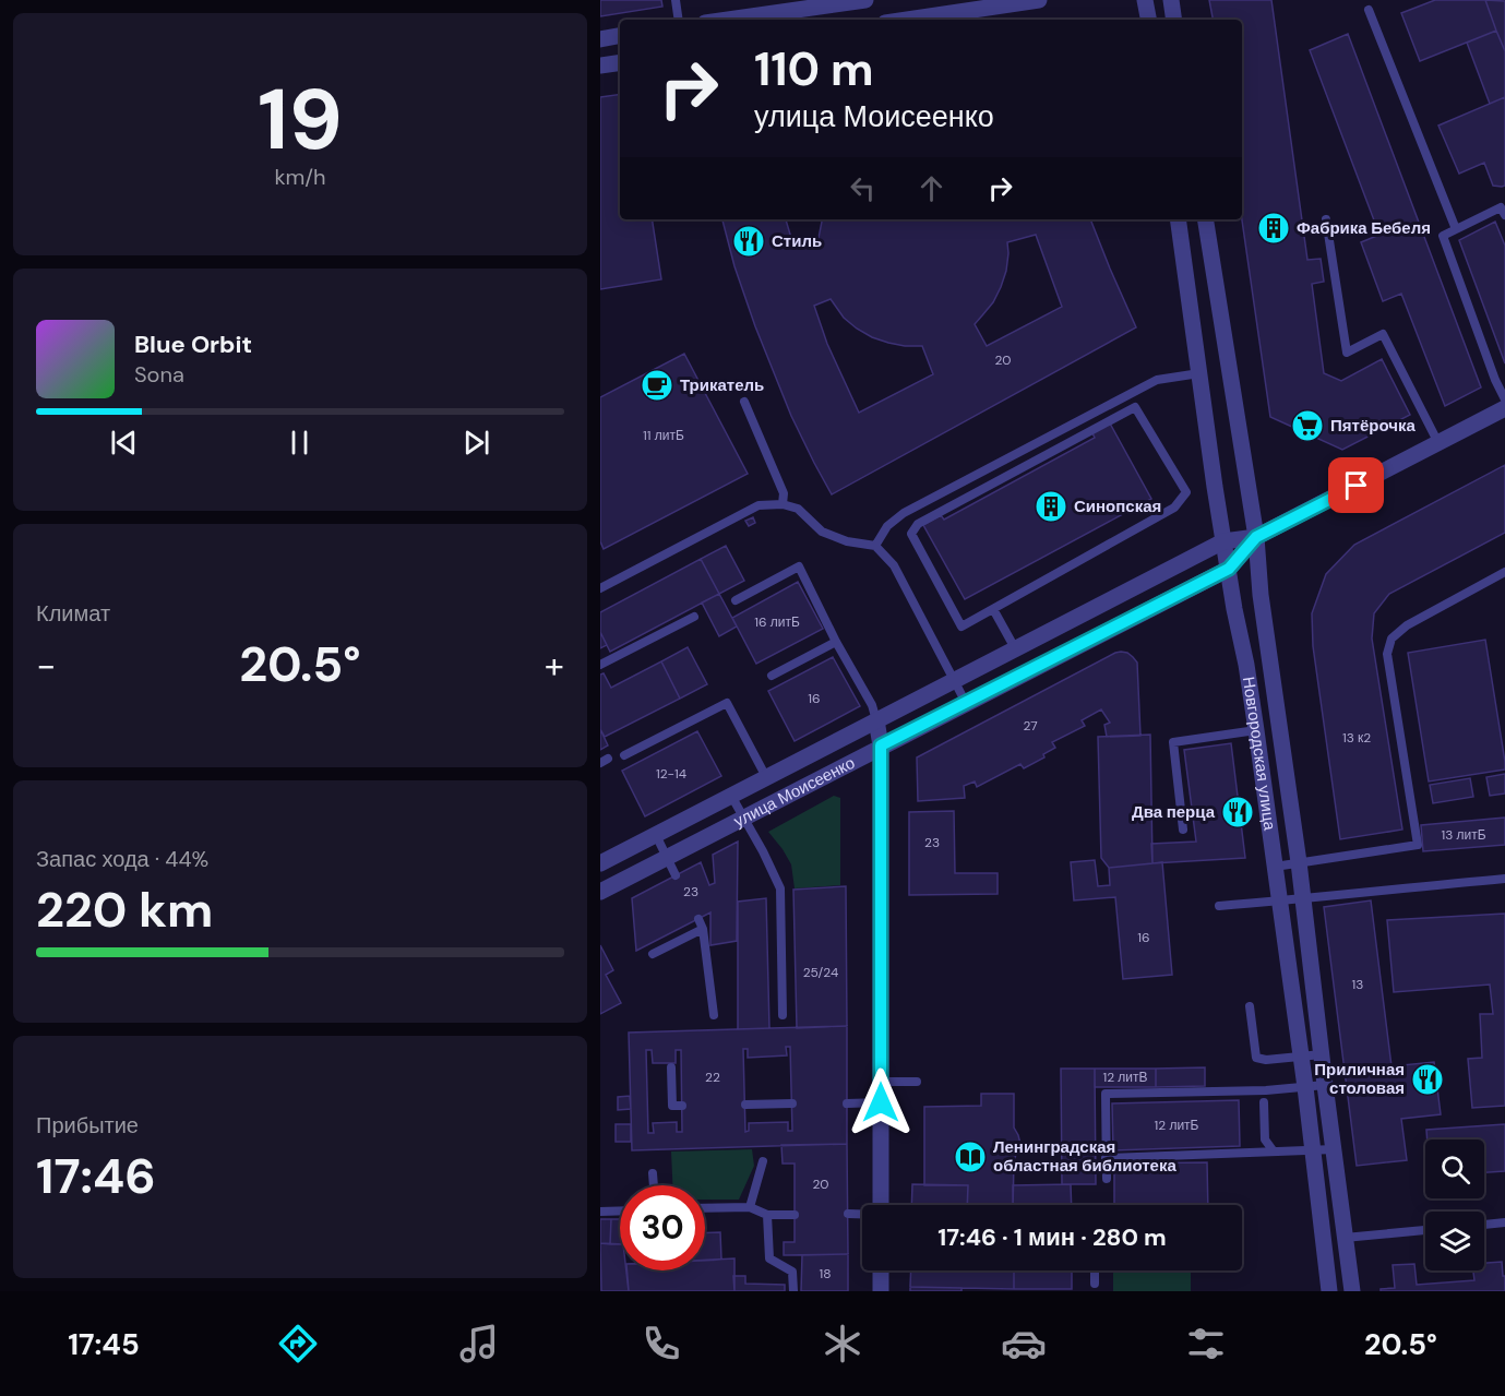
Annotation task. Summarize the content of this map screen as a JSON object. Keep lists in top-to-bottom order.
{
  "streets": {
    "street": ["Новгородская улица", "улица Моисеенко"]
  },
  "crossings": [
    ["Новгородская улица", "улица Моисеенко"]
  ],
  "places": {
    "building": ["Фабрика Бебеля", "Синопская"],
    "restaurant": ["Стиль", "Два перца", "Приличная столовая"],
    "cafe": ["Трикатель"],
    "supermarket": ["Пятёрочка"],
    "library": ["Ленинградская областная библиотека"]
  },
  "house_numbers": [
    "20",
    "11 литБ",
    "16 литБ",
    "16",
    "27",
    "13 к2",
    "12-14",
    "13 литБ",
    "23",
    "23",
    "16",
    "25/24",
    "13",
    "22",
    "12 литВ",
    "12 литБ",
    "20",
    "18"
  ],
  "page": {
    "tile": [
      ["19", "km/h"],
      "Климат",
      ["Запас хода · 44%", "220 km"],
      ["Прибытие", "17:46"]
    ],
    "turn": ["110 m", "улица Моисеенко"],
    "song": ["Blue Orbit", "Sona"],
    "heat": ["−", "20.5°", "+"],
    "limit": "30",
    "trip": "17:46 · 1 мин · 280 m",
    "tabs": ["17:45", "20.5°"]
  }
}
